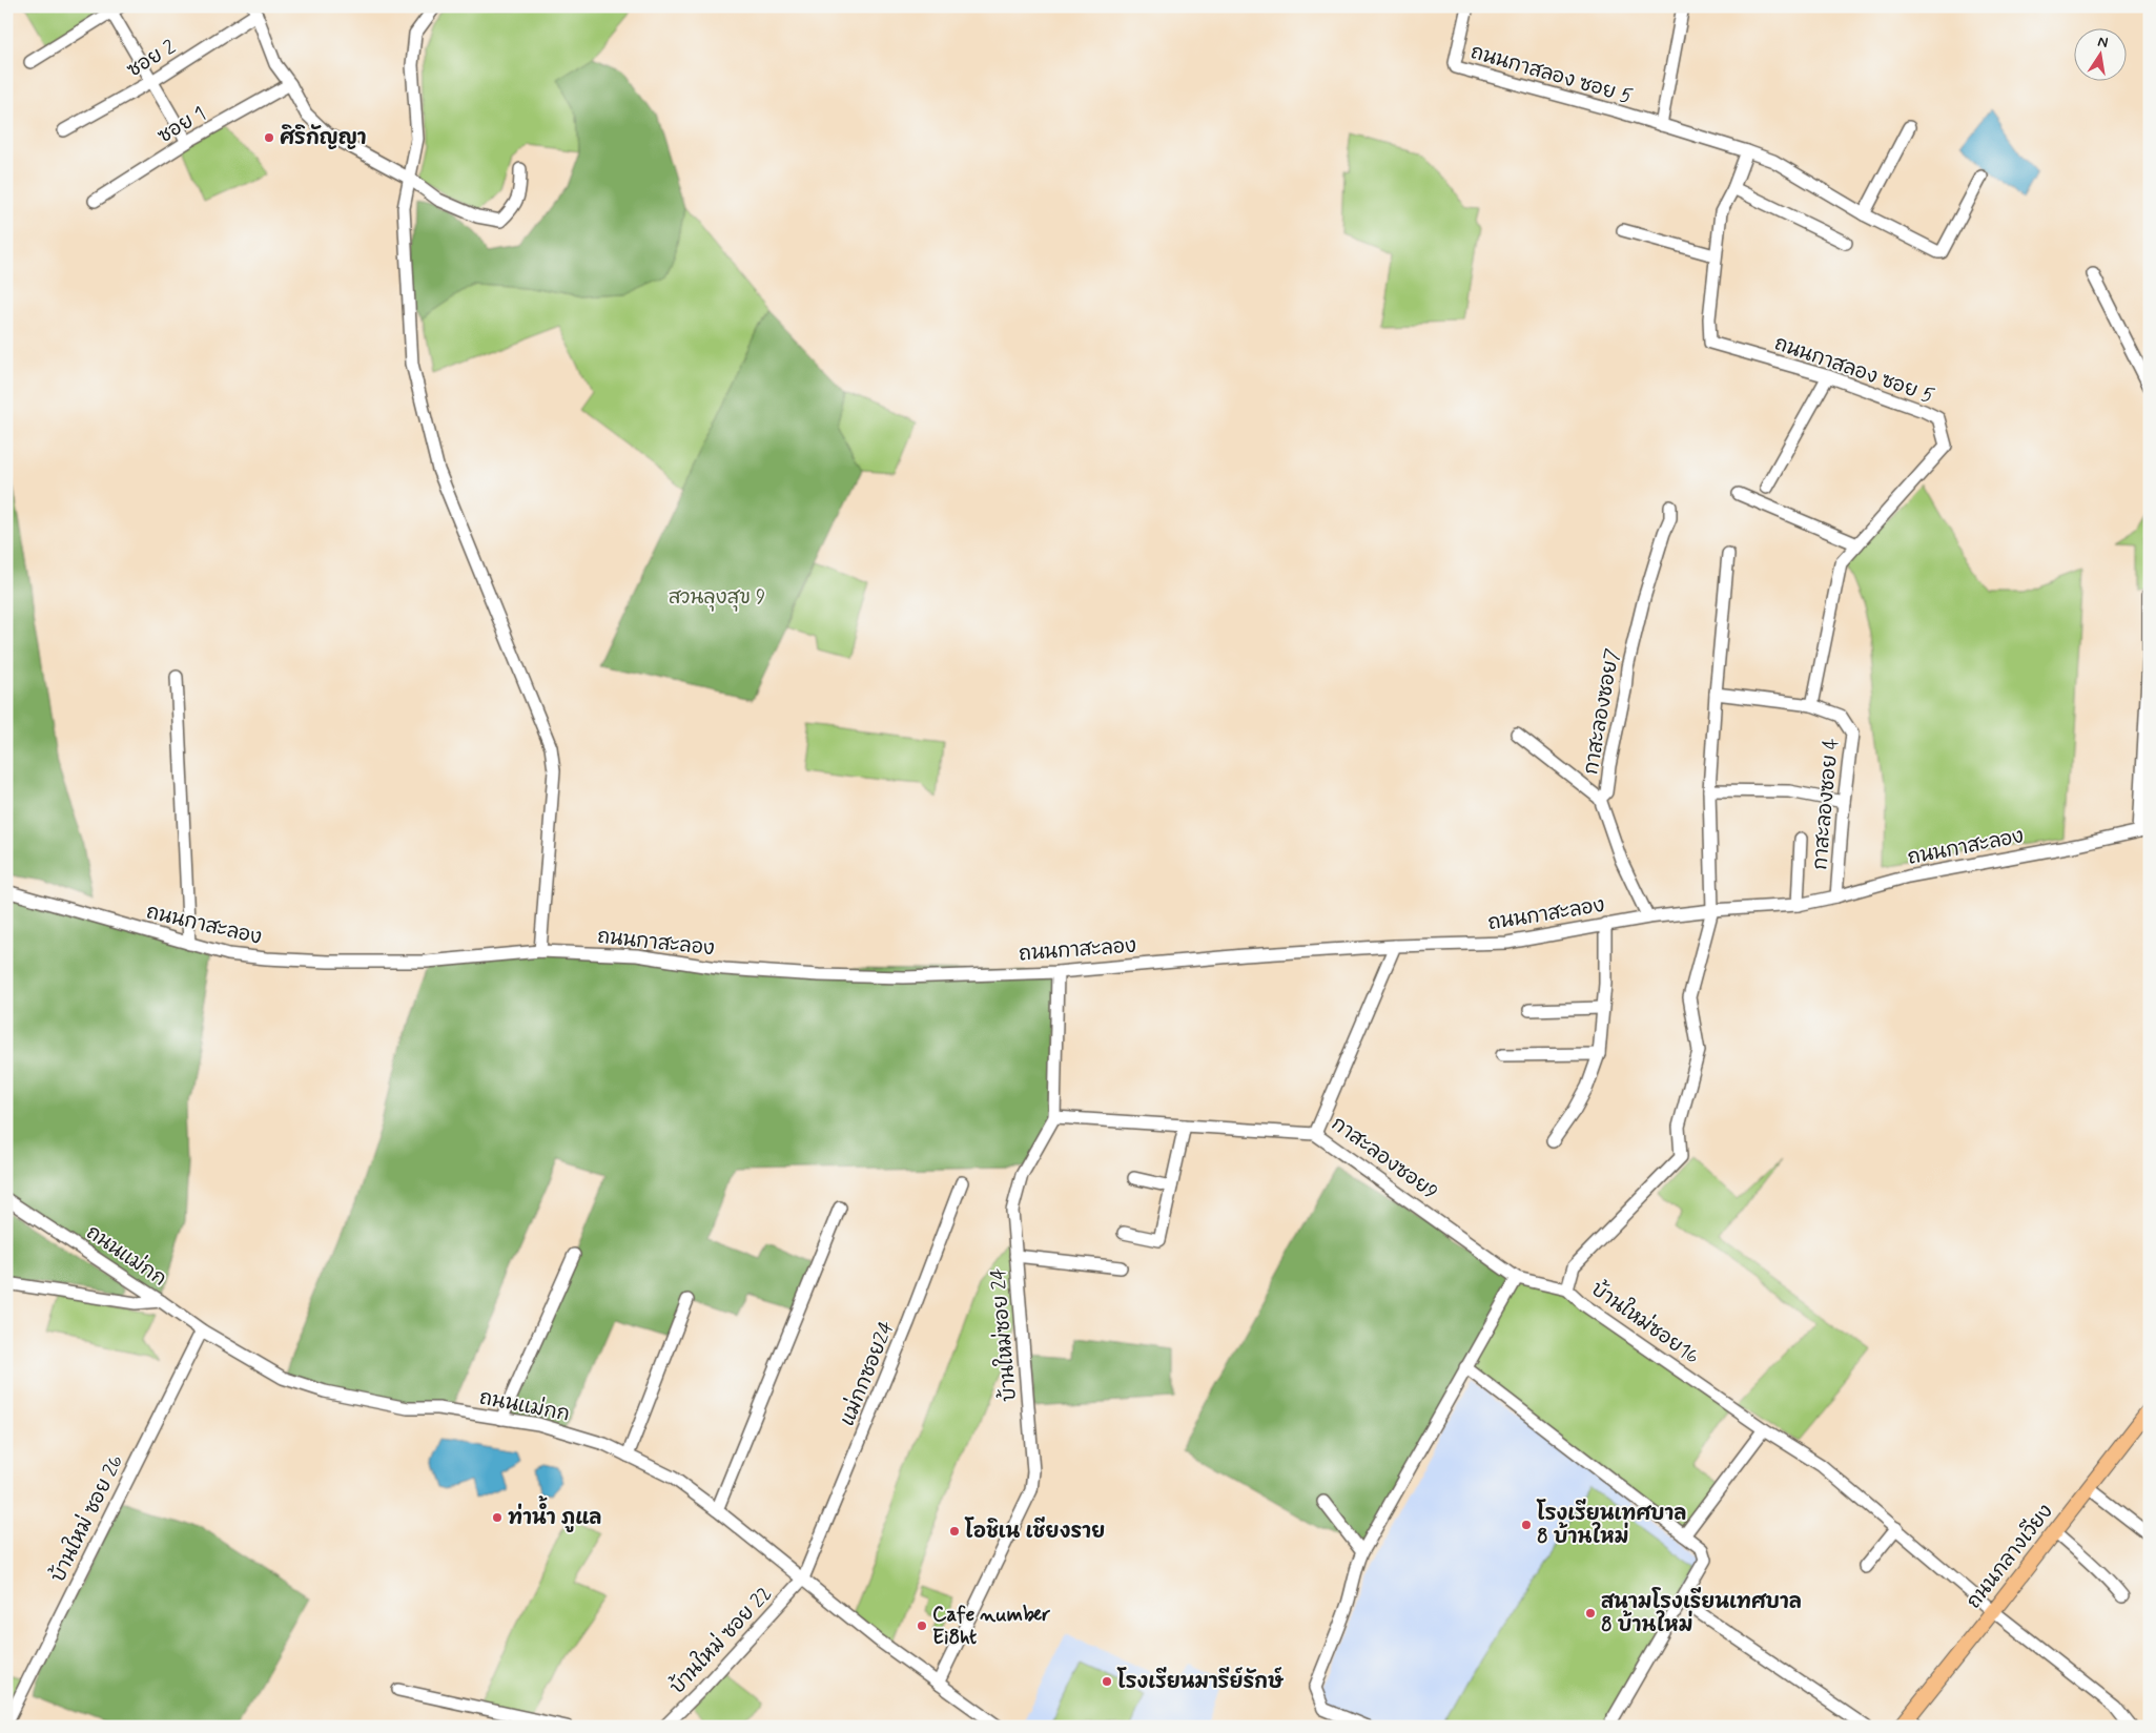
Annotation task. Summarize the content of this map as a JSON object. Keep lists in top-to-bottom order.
{
  "streets": {
    "main road": ["ถนนกลางเวียง"],
    "street": [
      "ซอย 2",
      "ถนนกาสลอง ซอย 5",
      "ซอย 1",
      "กาสะลองซอย7",
      "กาสะลองซอย 4",
      "ถนนกาสะลอง",
      "กาสะลองซอย9",
      "ถนนแม่กก",
      "บ้านใหม่ซอย16",
      "บ้านใหม่ซอย 24",
      "แม่กกซอย24",
      "บ้านใหม่ ซอย 26",
      "บ้านใหม่ ซอย 22"
    ]
  },
  "crossings": [
    ["ถนนกาสลอง ซอย 5", "กาสะลองซอย 4"],
    ["กาสะลองซอย7", "ถนนกาสะลอง"],
    ["กาสะลองซอย 4", "ถนนกาสะลอง"],
    ["ถนนกาสะลอง", "กาสะลองซอย9"],
    ["ถนนกาสะลอง", "บ้านใหม่ซอย16"],
    ["ถนนกาสะลอง", "บ้านใหม่ซอย 24"],
    ["ถนนแม่กก", "บ้านใหม่ซอย 24"],
    ["ถนนแม่กก", "แม่กกซอย24"],
    ["ถนนแม่กก", "บ้านใหม่ ซอย 26"],
    ["ถนนแม่กก", "บ้านใหม่ ซอย 22"],
    ["บ้านใหม่ซอย16", "ถนนกลางเวียง"],
    ["แม่กกซอย24", "บ้านใหม่ ซอย 22"]
  ],
  "parks": ["สวนลุงสุข 9"],
  "places": [
    "ศิริกัญญา",
    "ท่าน้ำ ภูแล",
    "โรงเรียนเทศบาล 8 บ้านใหม่",
    "โอชิเน เชียงราย",
    "สนามโรงเรียนเทศบาล 8 บ้านใหม่",
    "Cafe number Ei8ht",
    "โรงเรียนมารีย์รักษ์"
  ],
  "north": "top"
}
